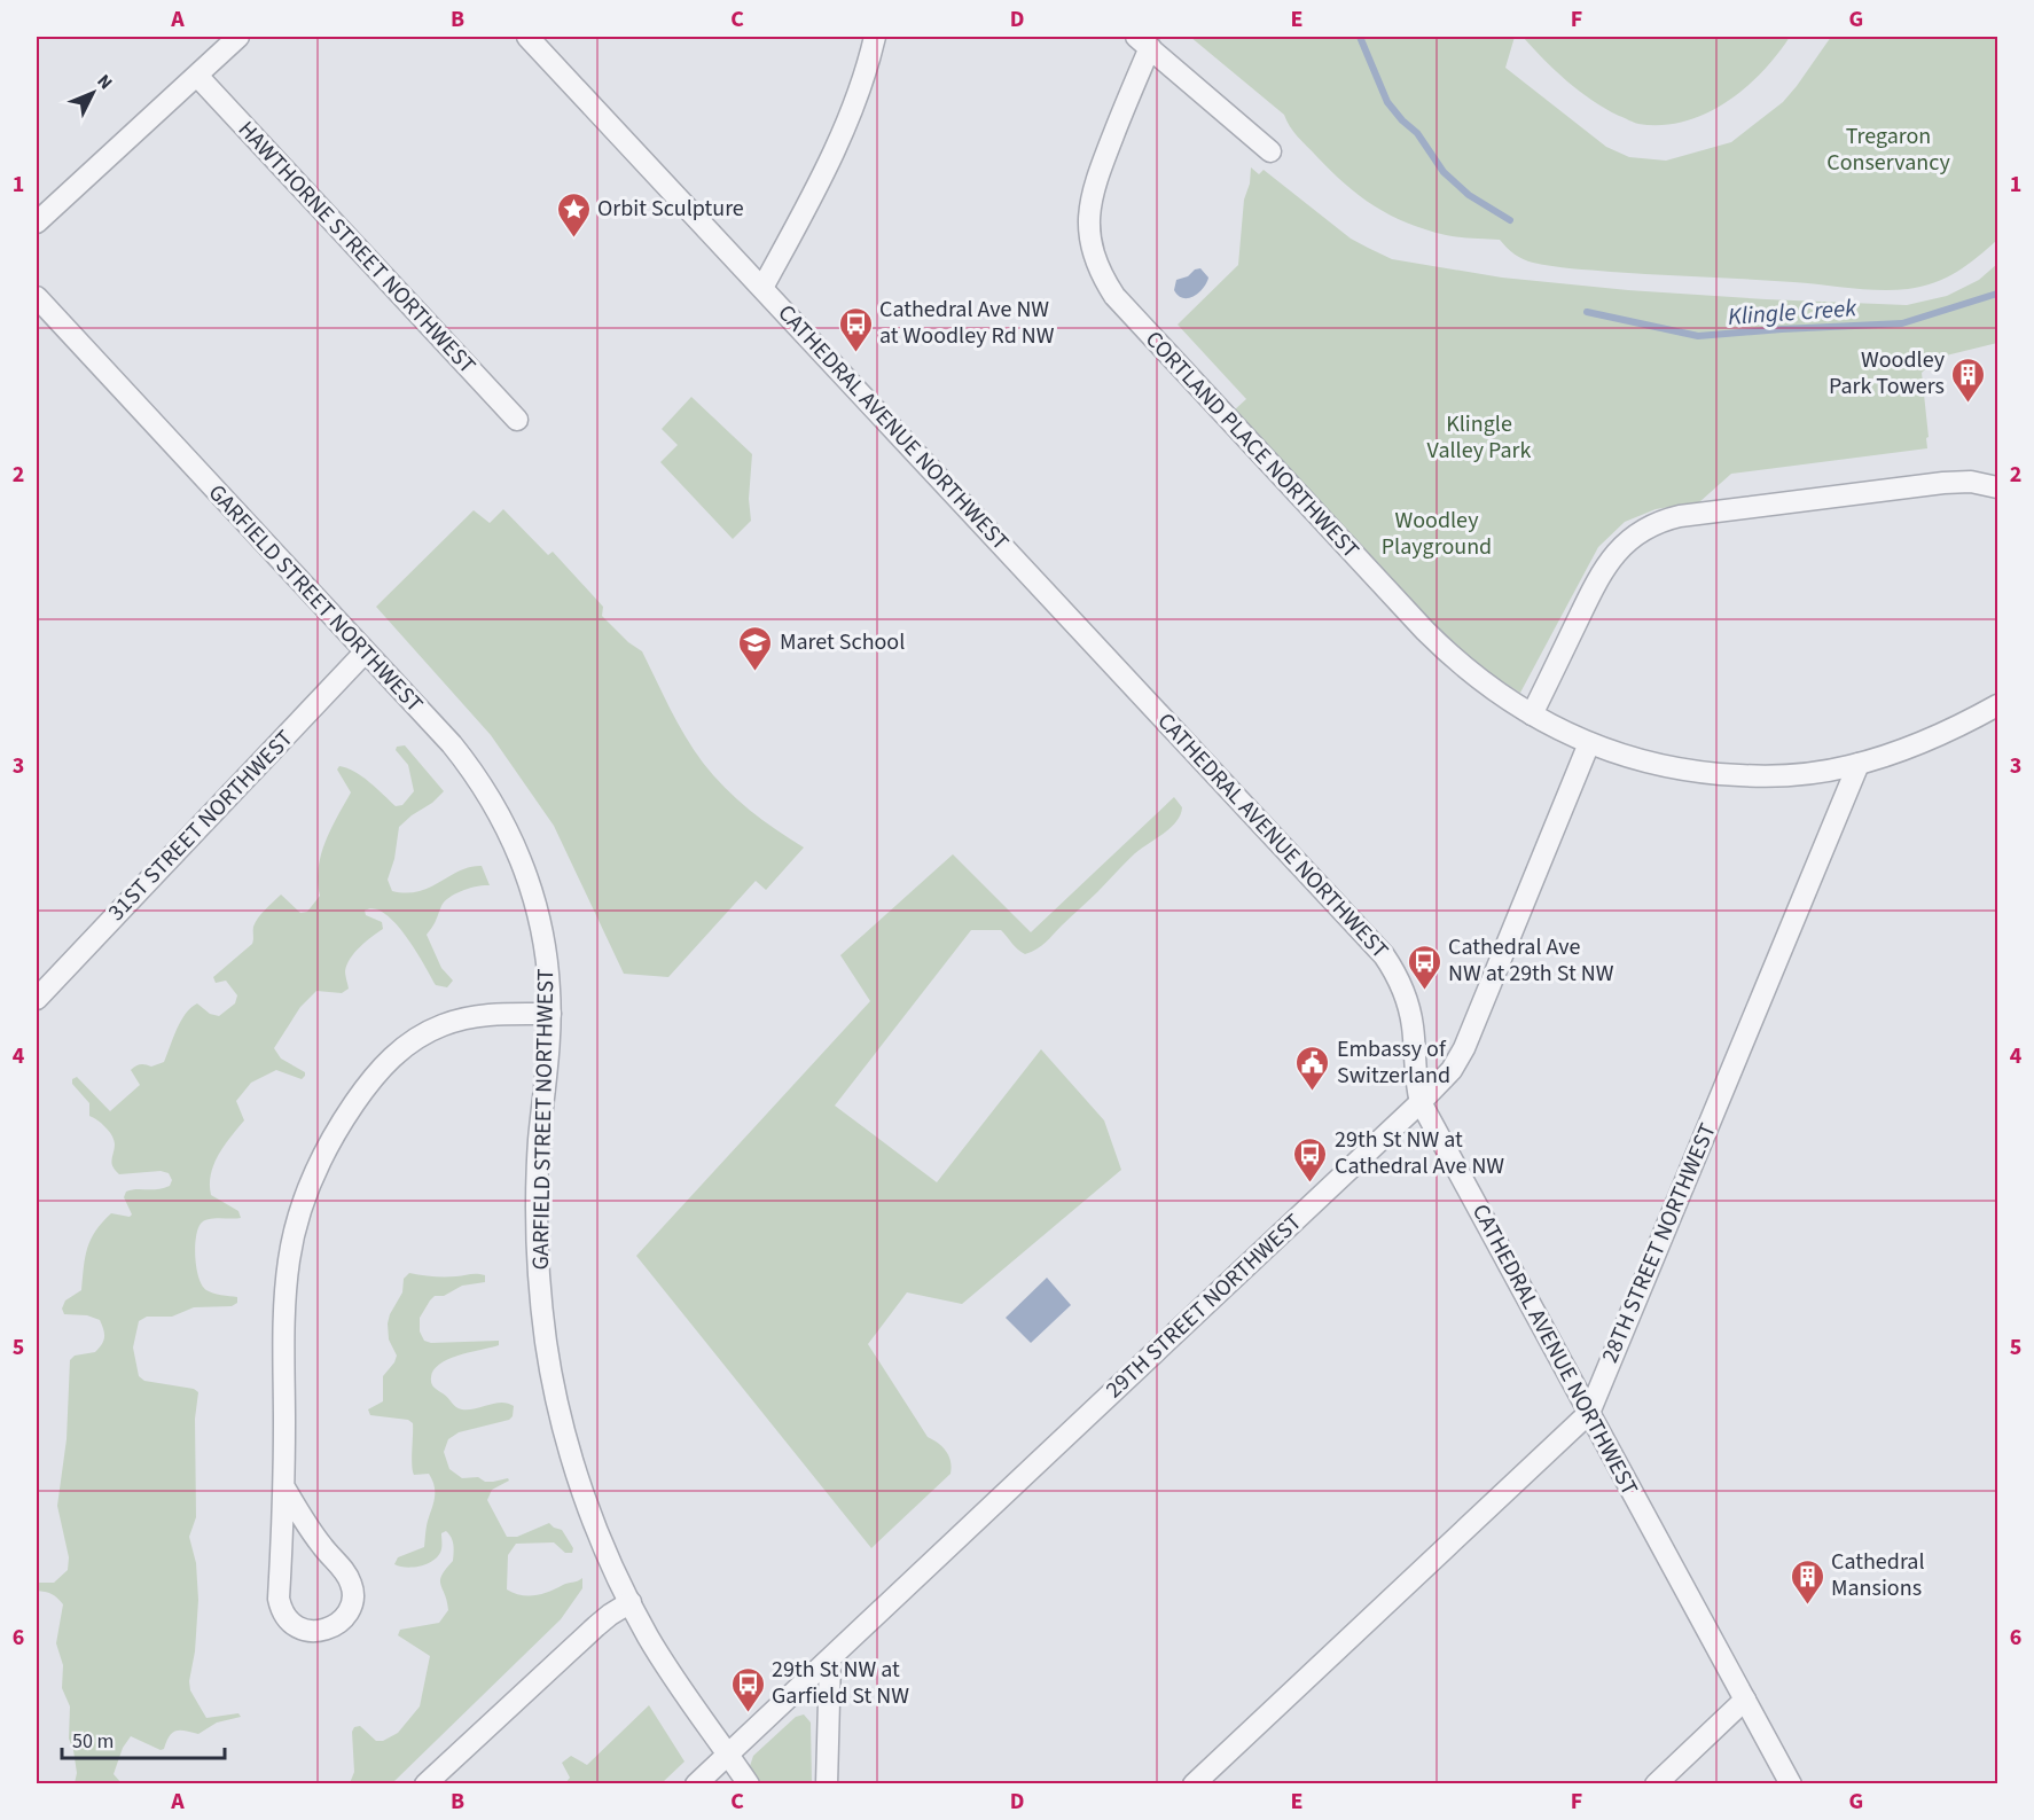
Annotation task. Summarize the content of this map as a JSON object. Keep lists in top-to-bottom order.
{
  "streets": {
    "street": [
      "HAWTHORNE STREET NORTHWEST",
      "CATHEDRAL AVENUE NORTHWEST",
      "CORTLAND PLACE NORTHWEST",
      "GARFIELD STREET NORTHWEST",
      "31ST STREET NORTHWEST",
      "28TH STREET NORTHWEST",
      "29TH STREET NORTHWEST"
    ]
  },
  "crossings": [
    ["CATHEDRAL AVENUE NORTHWEST", "28TH STREET NORTHWEST"],
    ["CATHEDRAL AVENUE NORTHWEST", "29TH STREET NORTHWEST"],
    ["CORTLAND PLACE NORTHWEST", "28TH STREET NORTHWEST"],
    ["CORTLAND PLACE NORTHWEST", "29TH STREET NORTHWEST"],
    ["GARFIELD STREET NORTHWEST", "31ST STREET NORTHWEST"],
    ["GARFIELD STREET NORTHWEST", "29TH STREET NORTHWEST"]
  ],
  "water": ["Klingle Creek"],
  "parks": ["Tregaron Conservancy", "Klingle Valley Park", "Woodley Playground"],
  "places": {
    "place": ["Orbit Sculpture"],
    "bus stop": [
      "Cathedral Ave NW at Woodley Rd NW",
      "Cathedral Ave NW at 29th St NW",
      "29th St NW at Cathedral Ave NW",
      "29th St NW at Garfield St NW"
    ],
    "building": ["Woodley Park Towers", "Cathedral Mansions"],
    "school or university": ["Maret School"],
    "public building": ["Embassy of Switzerland"]
  },
  "scale_bar": "50 m",
  "north": "top right",
  "grid": {
    "columns": [
      "A",
      "B",
      "C",
      "D",
      "E",
      "F",
      "G"
    ],
    "rows": [
      "1",
      "2",
      "3",
      "4",
      "5",
      "6"
    ]
  }
}
